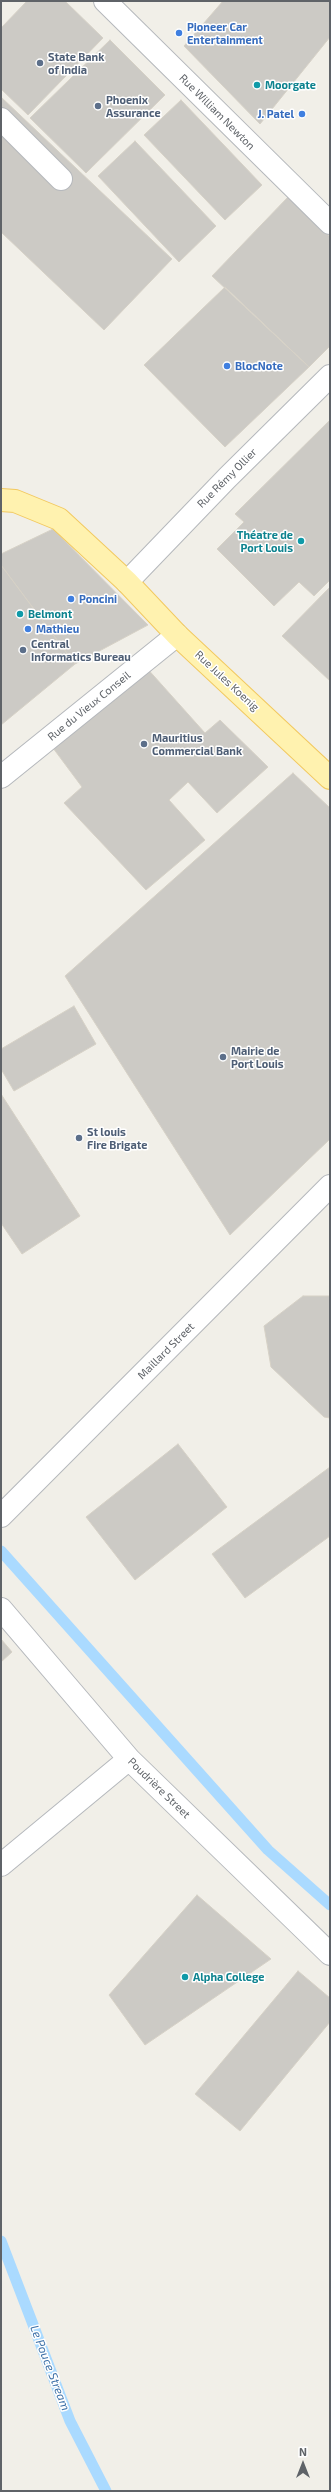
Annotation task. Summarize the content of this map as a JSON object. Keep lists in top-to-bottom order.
{
  "streets": {
    "main road": ["Rue Jules Koenig"],
    "street": [
      "Rue William Newton",
      "Rue Rémy Ollier",
      "Rue du Vieux Conseil",
      "Maillard Street",
      "Poudrière Street"
    ]
  },
  "crossings": [
    ["Rue Rémy Ollier", "Rue Jules Koenig"],
    ["Rue Jules Koenig", "Rue du Vieux Conseil"]
  ],
  "water": ["Le Pouce Stream"],
  "places": [
    "Pioneer Car Entertainment",
    "State Bank of India",
    "Moorgate",
    "Phoenix Assurance",
    "J. Patel",
    "BlocNote",
    "Théatre de Port Louis",
    "Poncini",
    "Belmont",
    "Mathieu",
    "Central Informatics Bureau",
    "Mauritius Commercial Bank",
    "Mairie de Port Louis",
    "St louis Fire Brigate",
    "Alpha College"
  ],
  "north": "top"
}
